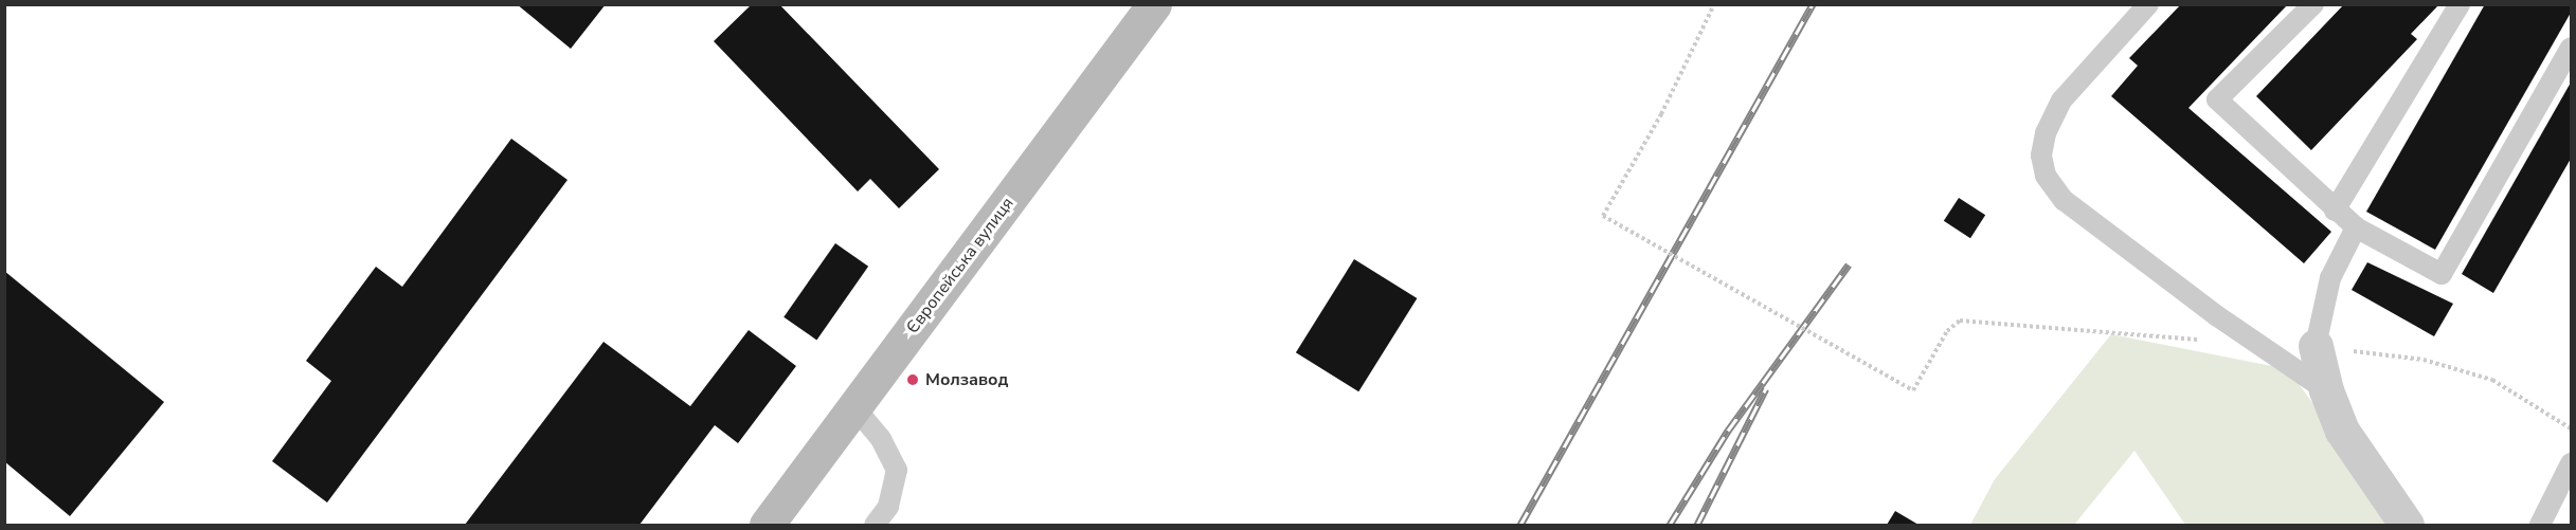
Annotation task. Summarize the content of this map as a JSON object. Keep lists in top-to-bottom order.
{
  "streets": {
    "main road": ["Європейська вулиця"]
  },
  "places": ["Молзавод"]
}
